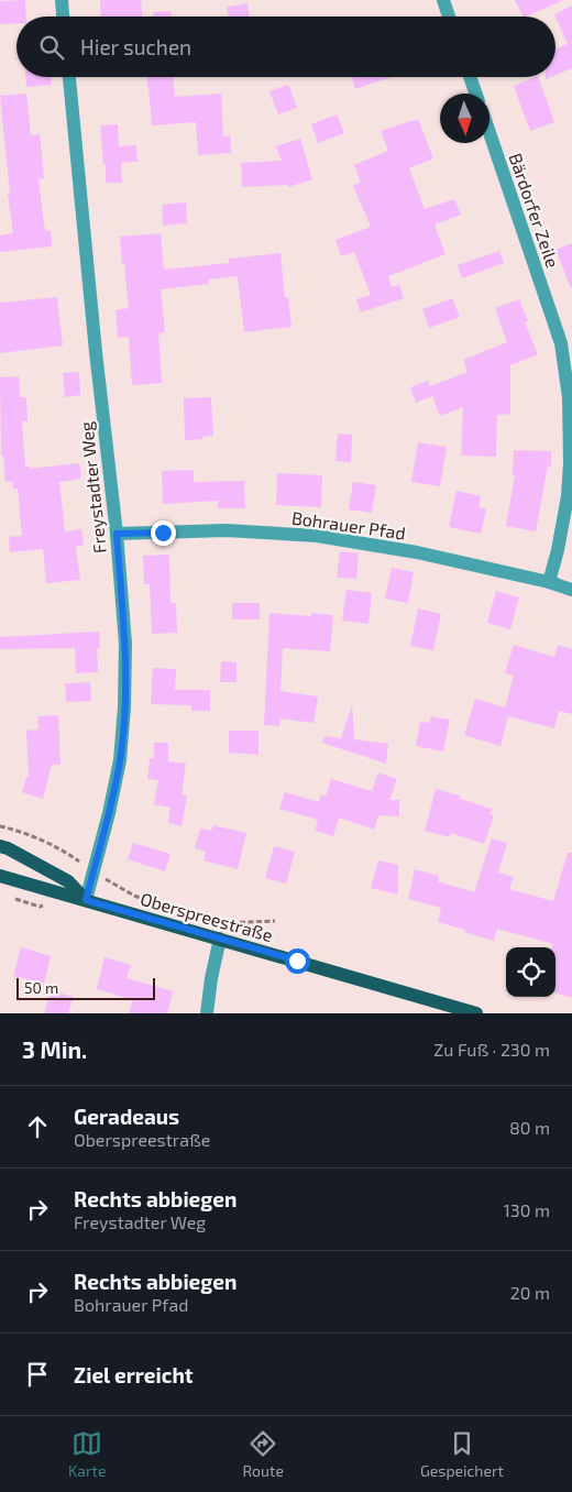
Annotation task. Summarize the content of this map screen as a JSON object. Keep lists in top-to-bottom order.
{
  "streets": {
    "main road": ["Oberspreestraße"],
    "street": ["Bärdorfer Zeile", "Freystadter Weg", "Bohrauer Pfad"]
  },
  "crossings": [
    ["Bärdorfer Zeile", "Bohrauer Pfad"],
    ["Freystadter Weg", "Bohrauer Pfad"],
    ["Freystadter Weg", "Oberspreestraße"]
  ],
  "scale_bar": "50 m",
  "north": "bottom",
  "page": {
    "search": "Hier suchen",
    "scale": "50 m",
    "heading": ["3 Min.", "Zu Fuß · 230 m"],
    "list": [
      ["Geradeaus", "Oberspreestraße", "80 m"],
      ["Rechts abbiegen", "Freystadter Weg", "130 m"],
      ["Rechts abbiegen", "Bohrauer Pfad", "20 m"],
      "Ziel erreicht"
    ],
    "nav": ["Karte", "Route", "Gespeichert"]
  }
}
